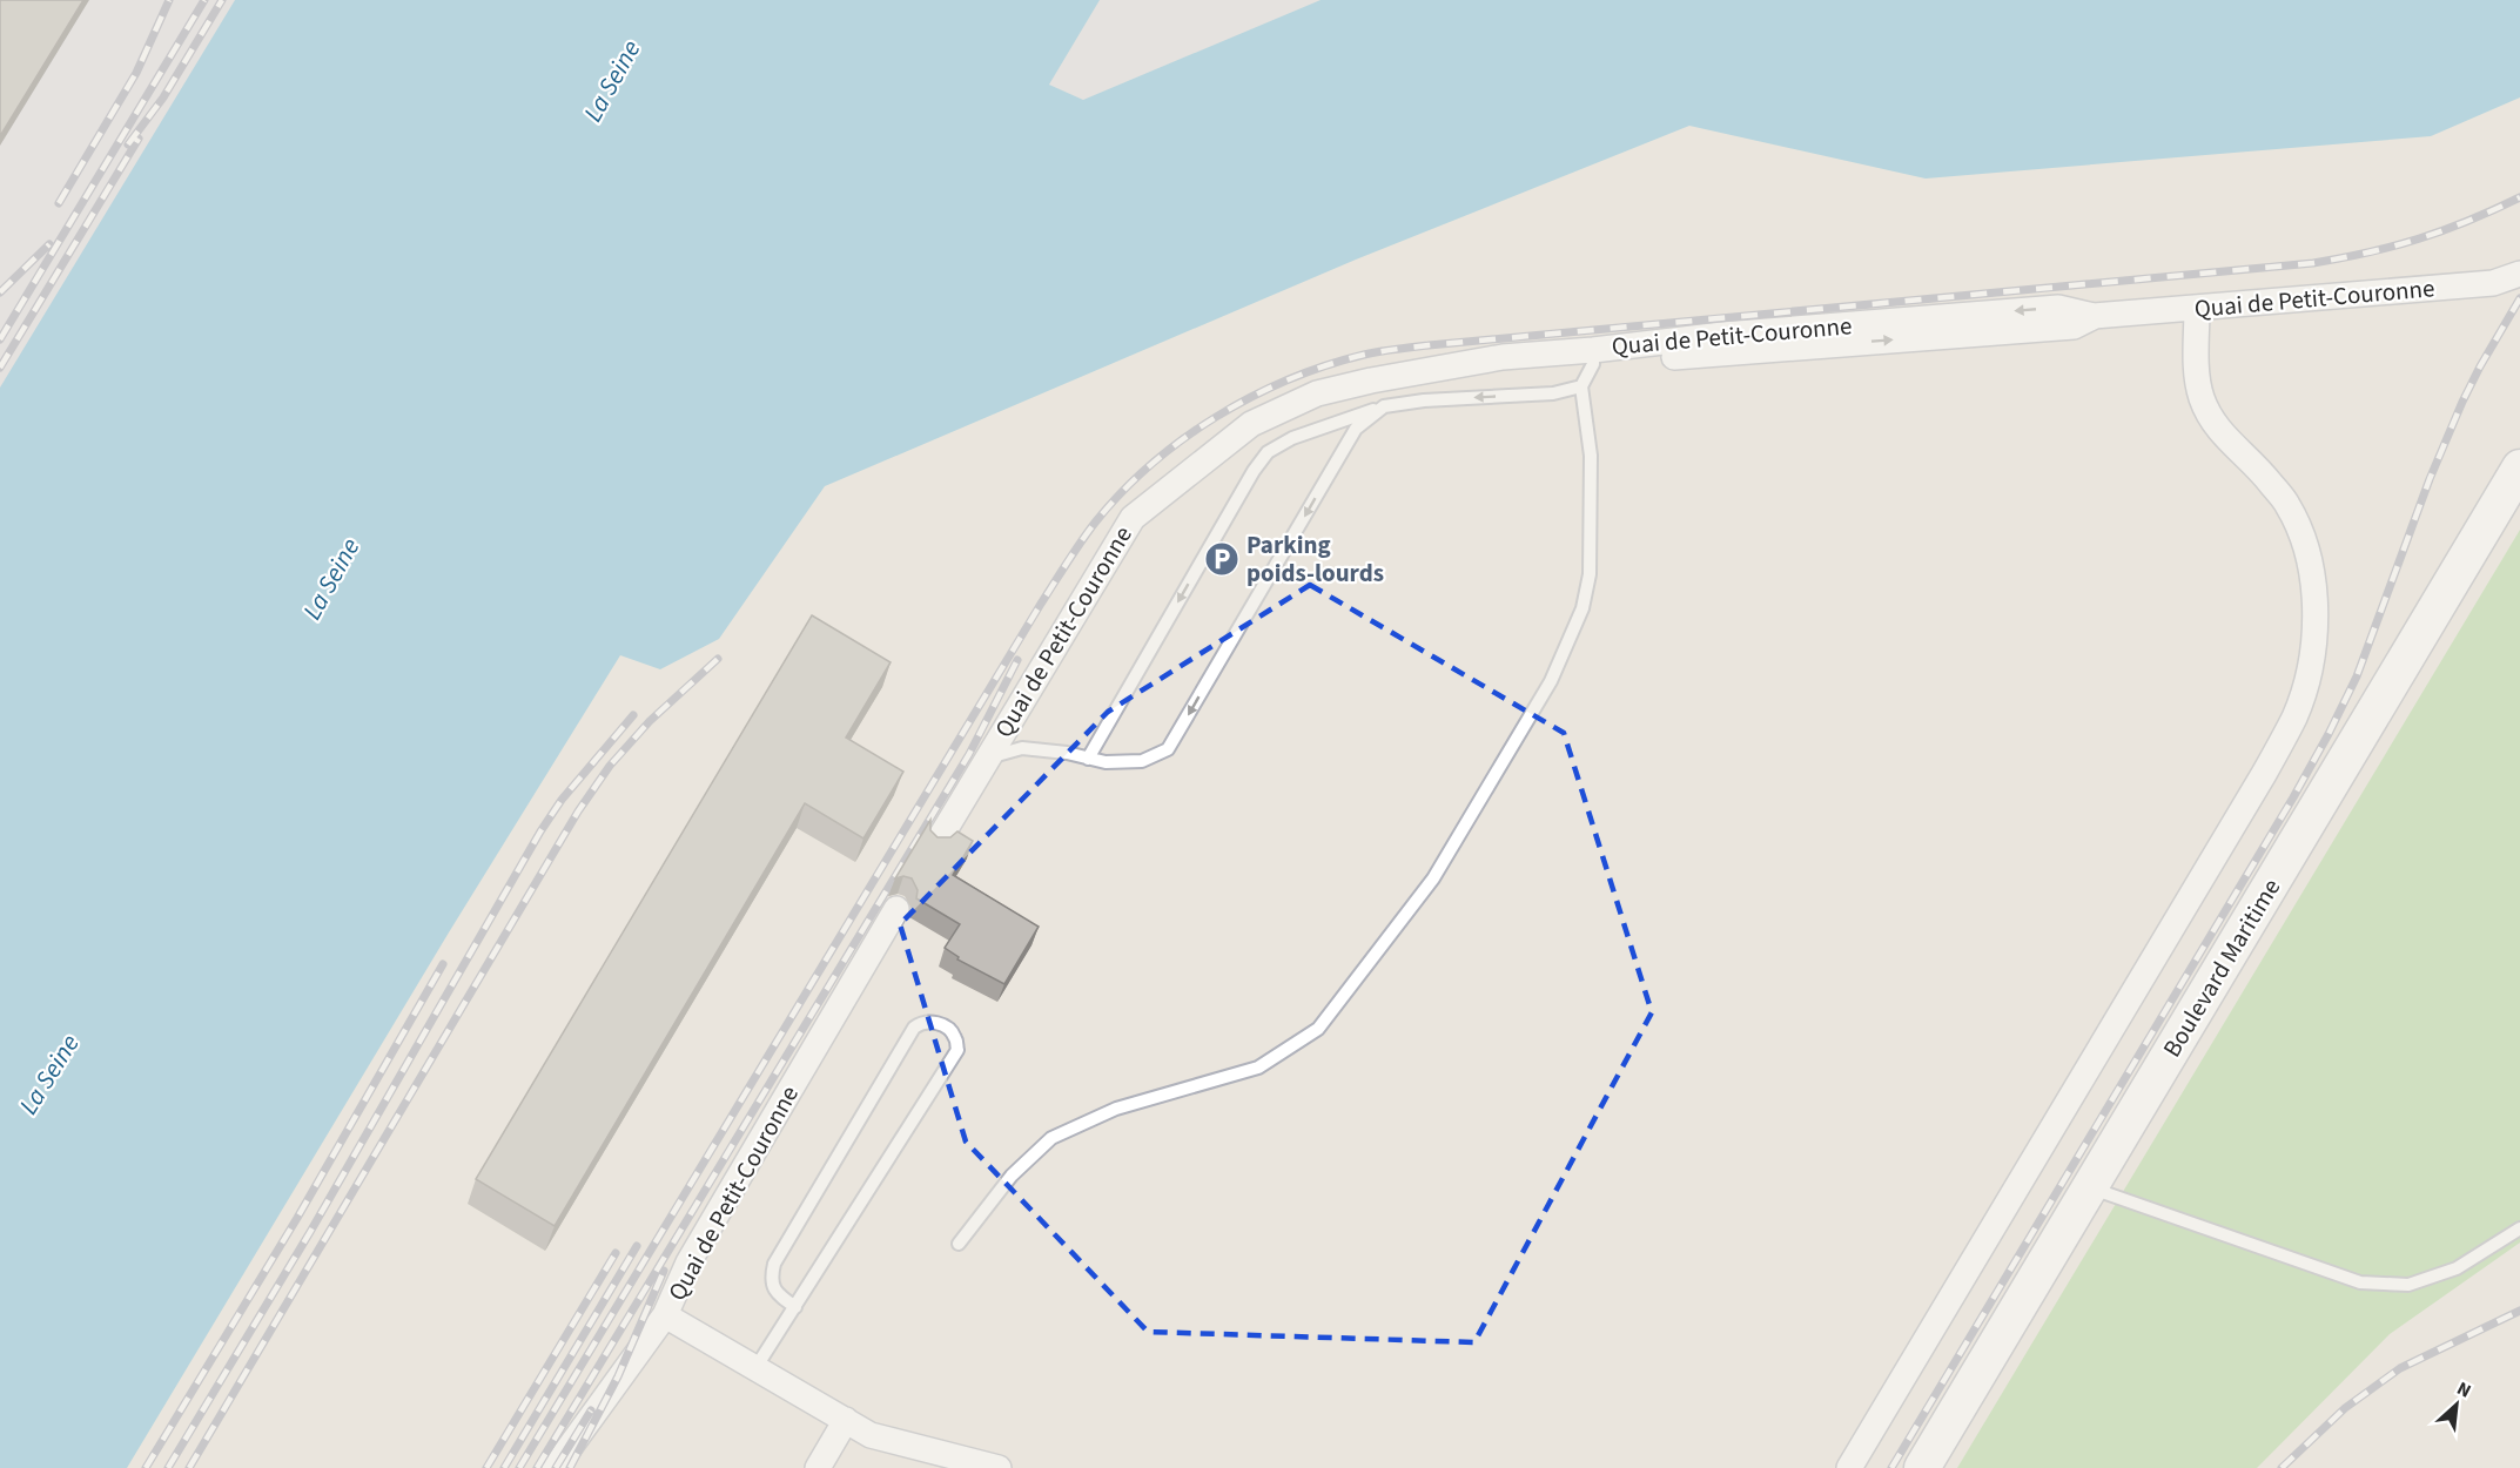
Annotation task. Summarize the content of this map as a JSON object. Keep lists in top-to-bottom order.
{
  "streets": {
    "street": ["Quai de Petit-Couronne", "Boulevard Maritime"]
  },
  "water": ["La Seine"],
  "places": {
    "parking": ["Parking poids-lourds"]
  },
  "north": "top right"
}
